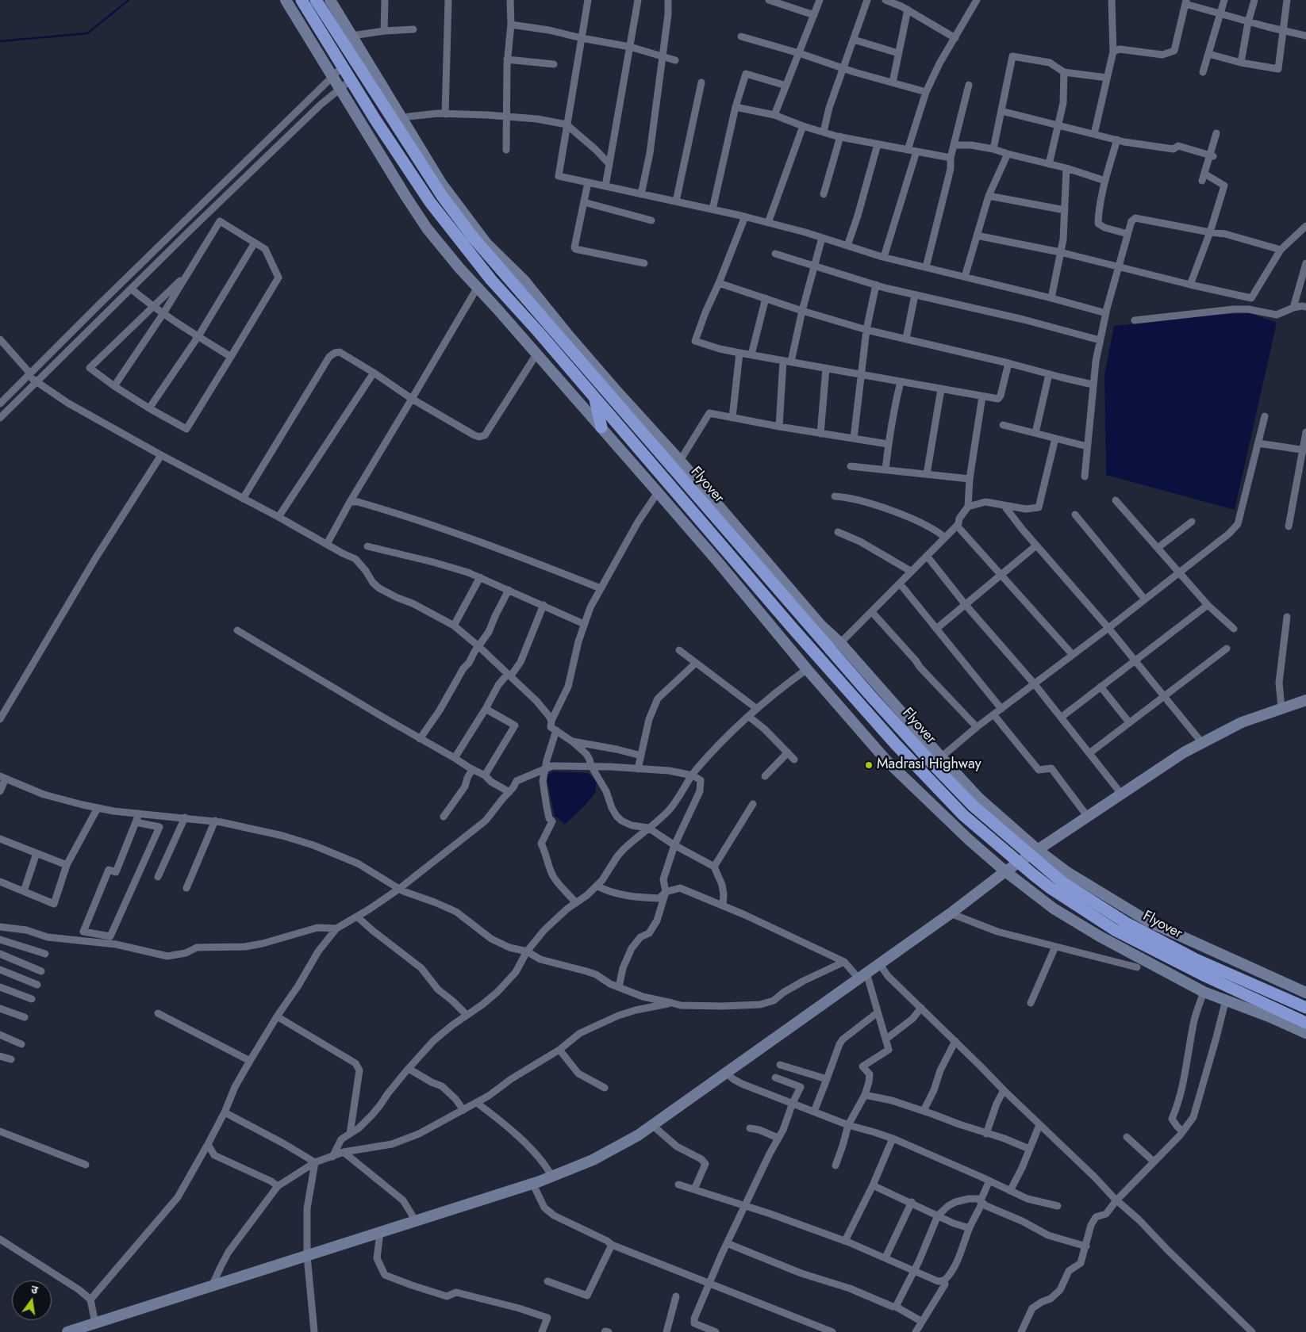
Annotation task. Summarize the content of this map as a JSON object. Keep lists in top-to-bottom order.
{
  "streets": {
    "highway": ["Flyover"]
  },
  "places": ["Madrasi Highway"],
  "north": "top"
}
